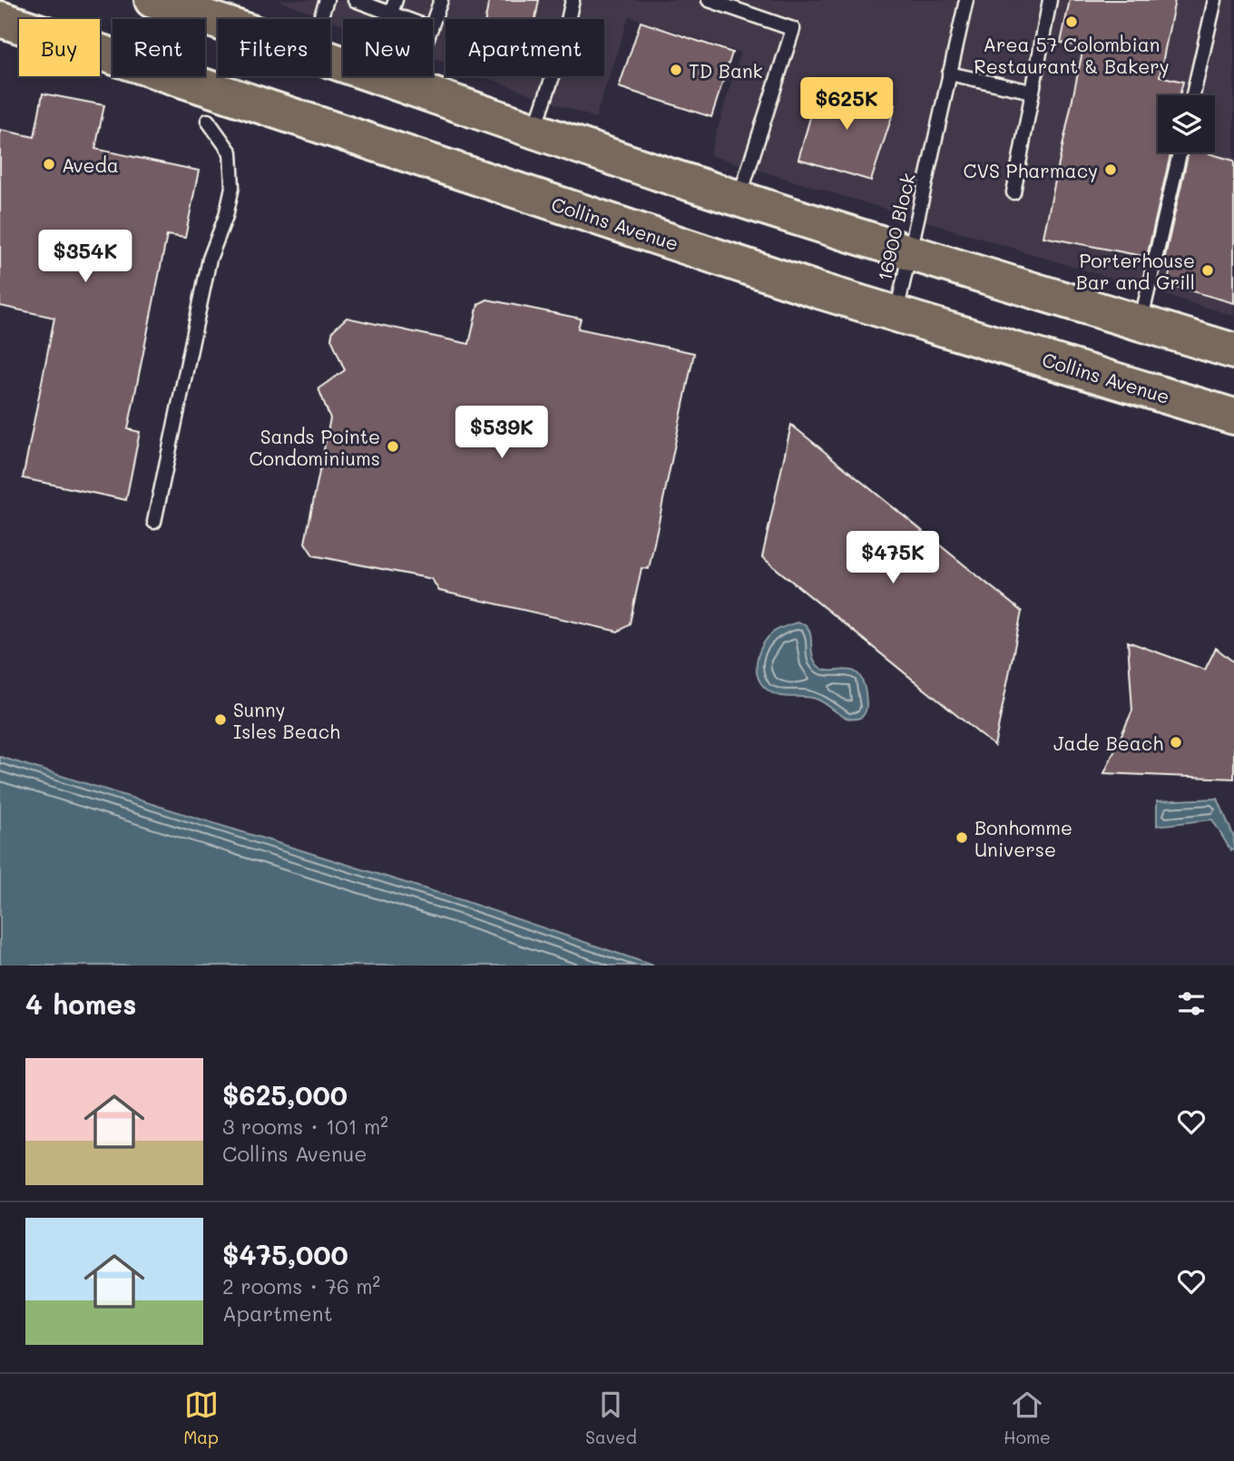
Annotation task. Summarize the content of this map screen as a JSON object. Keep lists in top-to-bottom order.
{
  "streets": {
    "main road": ["Collins Avenue"],
    "lane": ["16900 Block"]
  },
  "crossings": [
    ["Collins Avenue", "16900 Block"]
  ],
  "places": [
    "Area 57 Colombian Restaurant & Bakery",
    "TD Bank",
    "Aveda",
    "CVS Pharmacy",
    "Porterhouse Bar and Grill",
    "Sands Pointe Condominiums",
    "Sunny Isles Beach",
    "Jade Beach",
    "Bonhomme Universe"
  ],
  "page": {
    "chip": [
      "Buy",
      "Rent",
      "Filters",
      "New",
      "Apartment"
    ],
    "price": [
      "$625K",
      "$354K",
      "$539K",
      "$475K"
    ],
    "heading": "4 homes",
    "list": [
      {
        "name": "$625,000",
        "note": "3 rooms · 101 m² · Collins Avenue"
      },
      {
        "name": "$475,000",
        "note": "2 rooms · 76 m² · Apartment"
      }
    ],
    "tabs": ["Map", "Saved", "Home"]
  }
}
